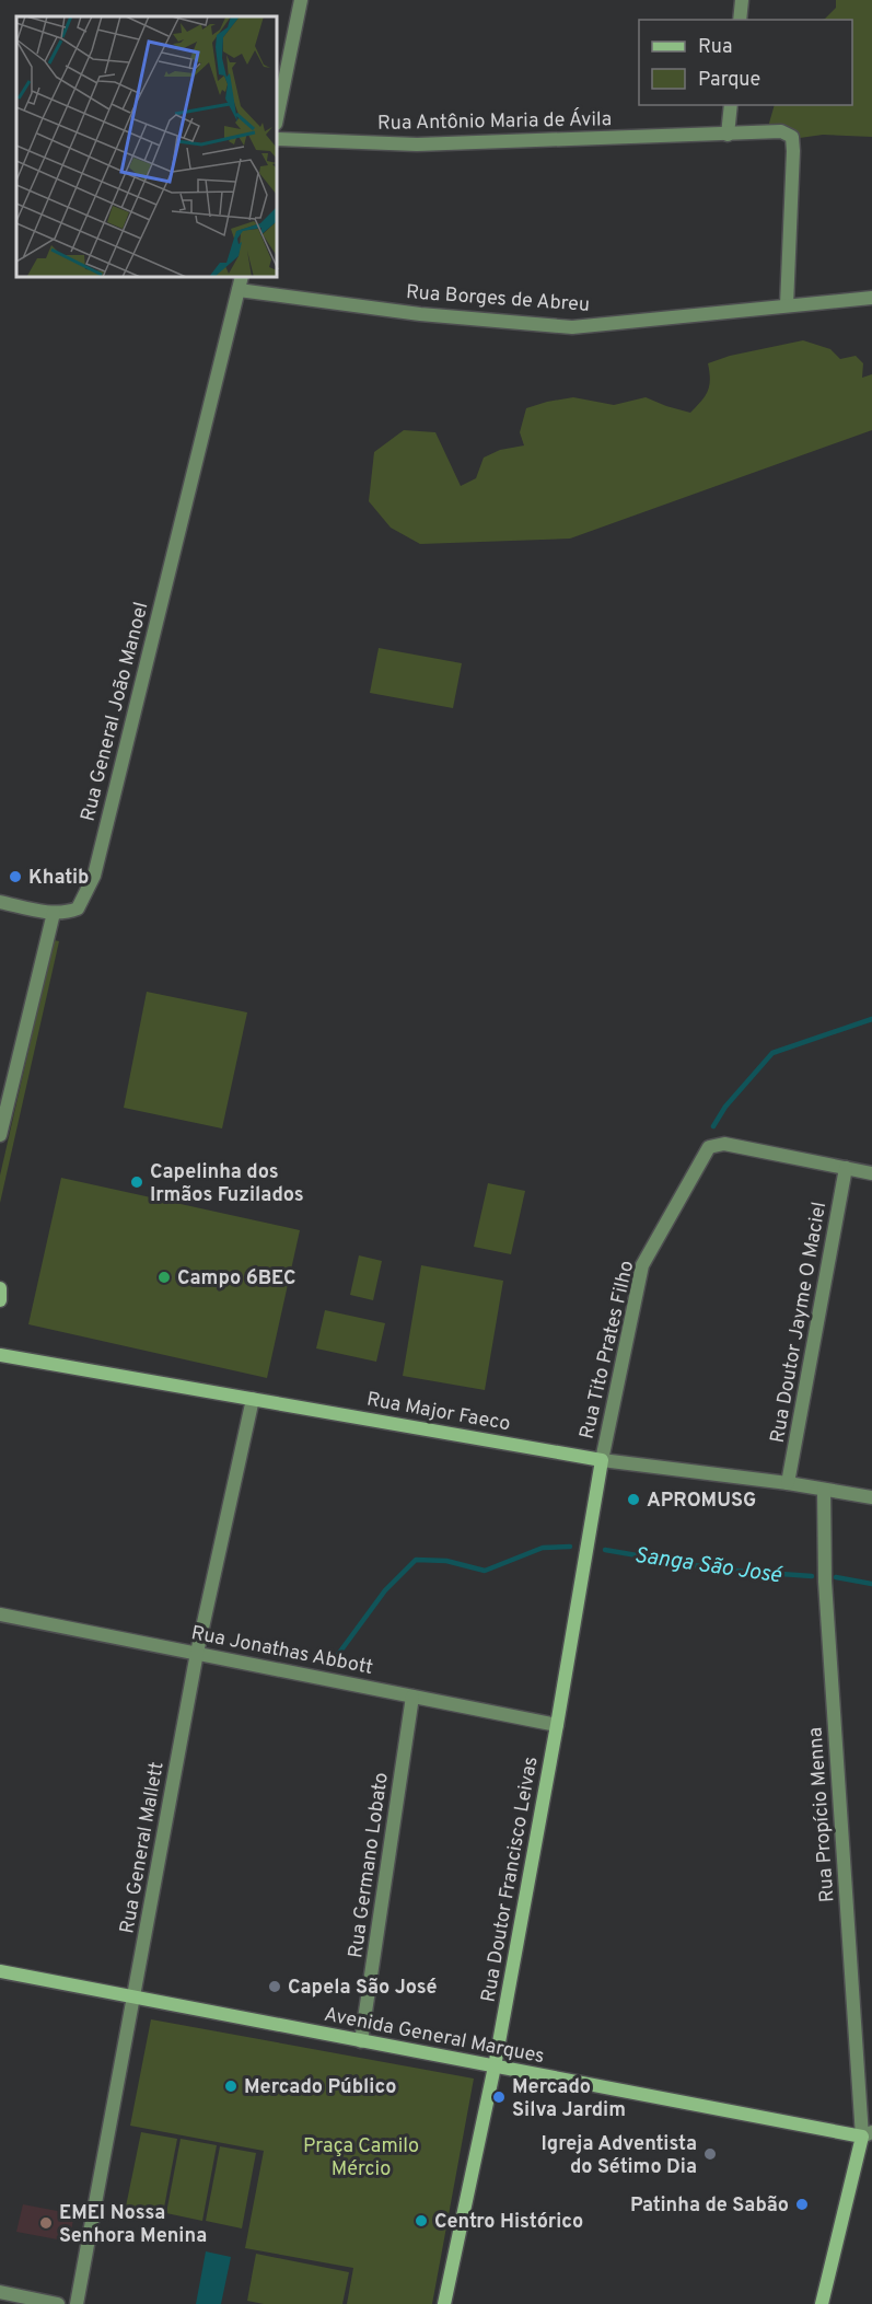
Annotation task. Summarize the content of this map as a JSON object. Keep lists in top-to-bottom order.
{
  "streets": {
    "street": [
      "Rua Antônio Maria de Ávila",
      "Rua Borges de Abreu",
      "Rua General João Manoel",
      "Rua Doutor Jayme O Maciel",
      "Rua Tito Prates Filho",
      "Rua Major Faeco",
      "Rua Jonathas Abbott",
      "Rua Propício Menna",
      "Rua General Mallett",
      "Rua Germano Lobato",
      "Rua Doutor Francisco Leivas",
      "Avenida General Marques"
    ]
  },
  "crossings": [
    ["Rua Antônio Maria de Ávila", "Rua Borges de Abreu"],
    ["Rua Borges de Abreu", "Rua General João Manoel"],
    ["Rua Doutor Jayme O Maciel", "Rua Tito Prates Filho"],
    ["Rua Doutor Jayme O Maciel", "Rua Major Faeco"],
    ["Rua Tito Prates Filho", "Rua Major Faeco"],
    ["Rua Tito Prates Filho", "Rua Doutor Francisco Leivas"],
    ["Rua Major Faeco", "Rua Propício Menna"],
    ["Rua Major Faeco", "Rua General Mallett"],
    ["Rua Major Faeco", "Rua Doutor Francisco Leivas"],
    ["Rua Jonathas Abbott", "Rua General Mallett"],
    ["Rua Jonathas Abbott", "Rua Germano Lobato"],
    ["Rua Jonathas Abbott", "Rua Doutor Francisco Leivas"],
    ["Rua Propício Menna", "Avenida General Marques"],
    ["Rua General Mallett", "Avenida General Marques"],
    ["Rua Germano Lobato", "Avenida General Marques"],
    ["Rua Doutor Francisco Leivas", "Avenida General Marques"]
  ],
  "water": ["Sanga São José"],
  "parks": ["Praça Camilo Mércio"],
  "places": [
    "Khatib",
    "Capelinha dos Irmãos Fuzilados",
    "Campo 6BEC",
    "APROMUSG",
    "Capela São José",
    "Mercado Público",
    "Mercado Silva Jardim",
    "Igreja Adventista do Sétimo Dia",
    "Patinha de Sabão",
    "Centro Histórico",
    "EMEI Nossa Senhora Menina"
  ],
  "legend": ["Rua", "Parque"]
}
